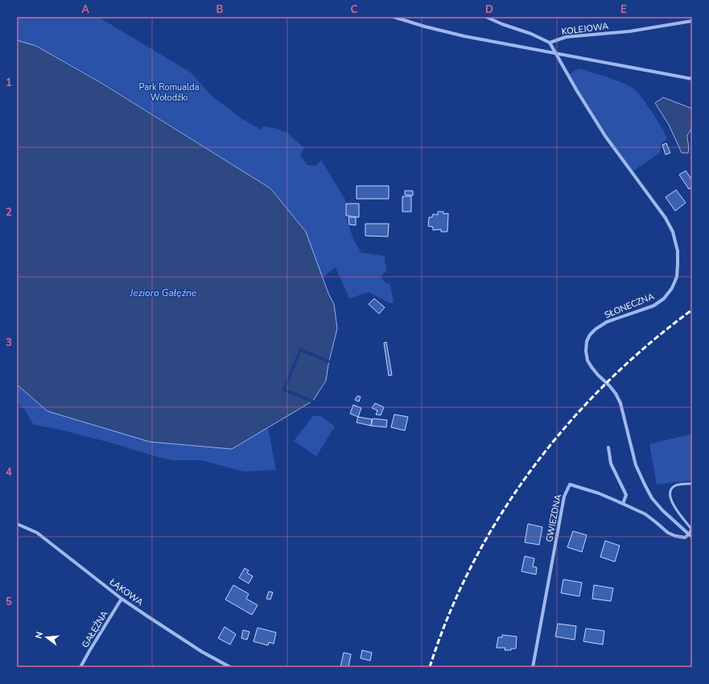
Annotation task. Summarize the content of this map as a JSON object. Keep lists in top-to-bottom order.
{
  "streets": {
    "street": [
      "KOLEJOWA",
      "SŁONECZNA",
      "GWIEZDNA",
      "ŁĄKOWA",
      "GAŁĘŹNA"
    ]
  },
  "crossings": [
    ["SŁONECZNA", "GWIEZDNA"],
    ["ŁĄKOWA", "GAŁĘŹNA"]
  ],
  "water": ["Jezioro Gałęźne"],
  "parks": ["Park Romualda Wołodźki"],
  "north": "left",
  "grid": {
    "columns": [
      "A",
      "B",
      "C",
      "D",
      "E"
    ],
    "rows": [
      "1",
      "2",
      "3",
      "4",
      "5"
    ]
  }
}
